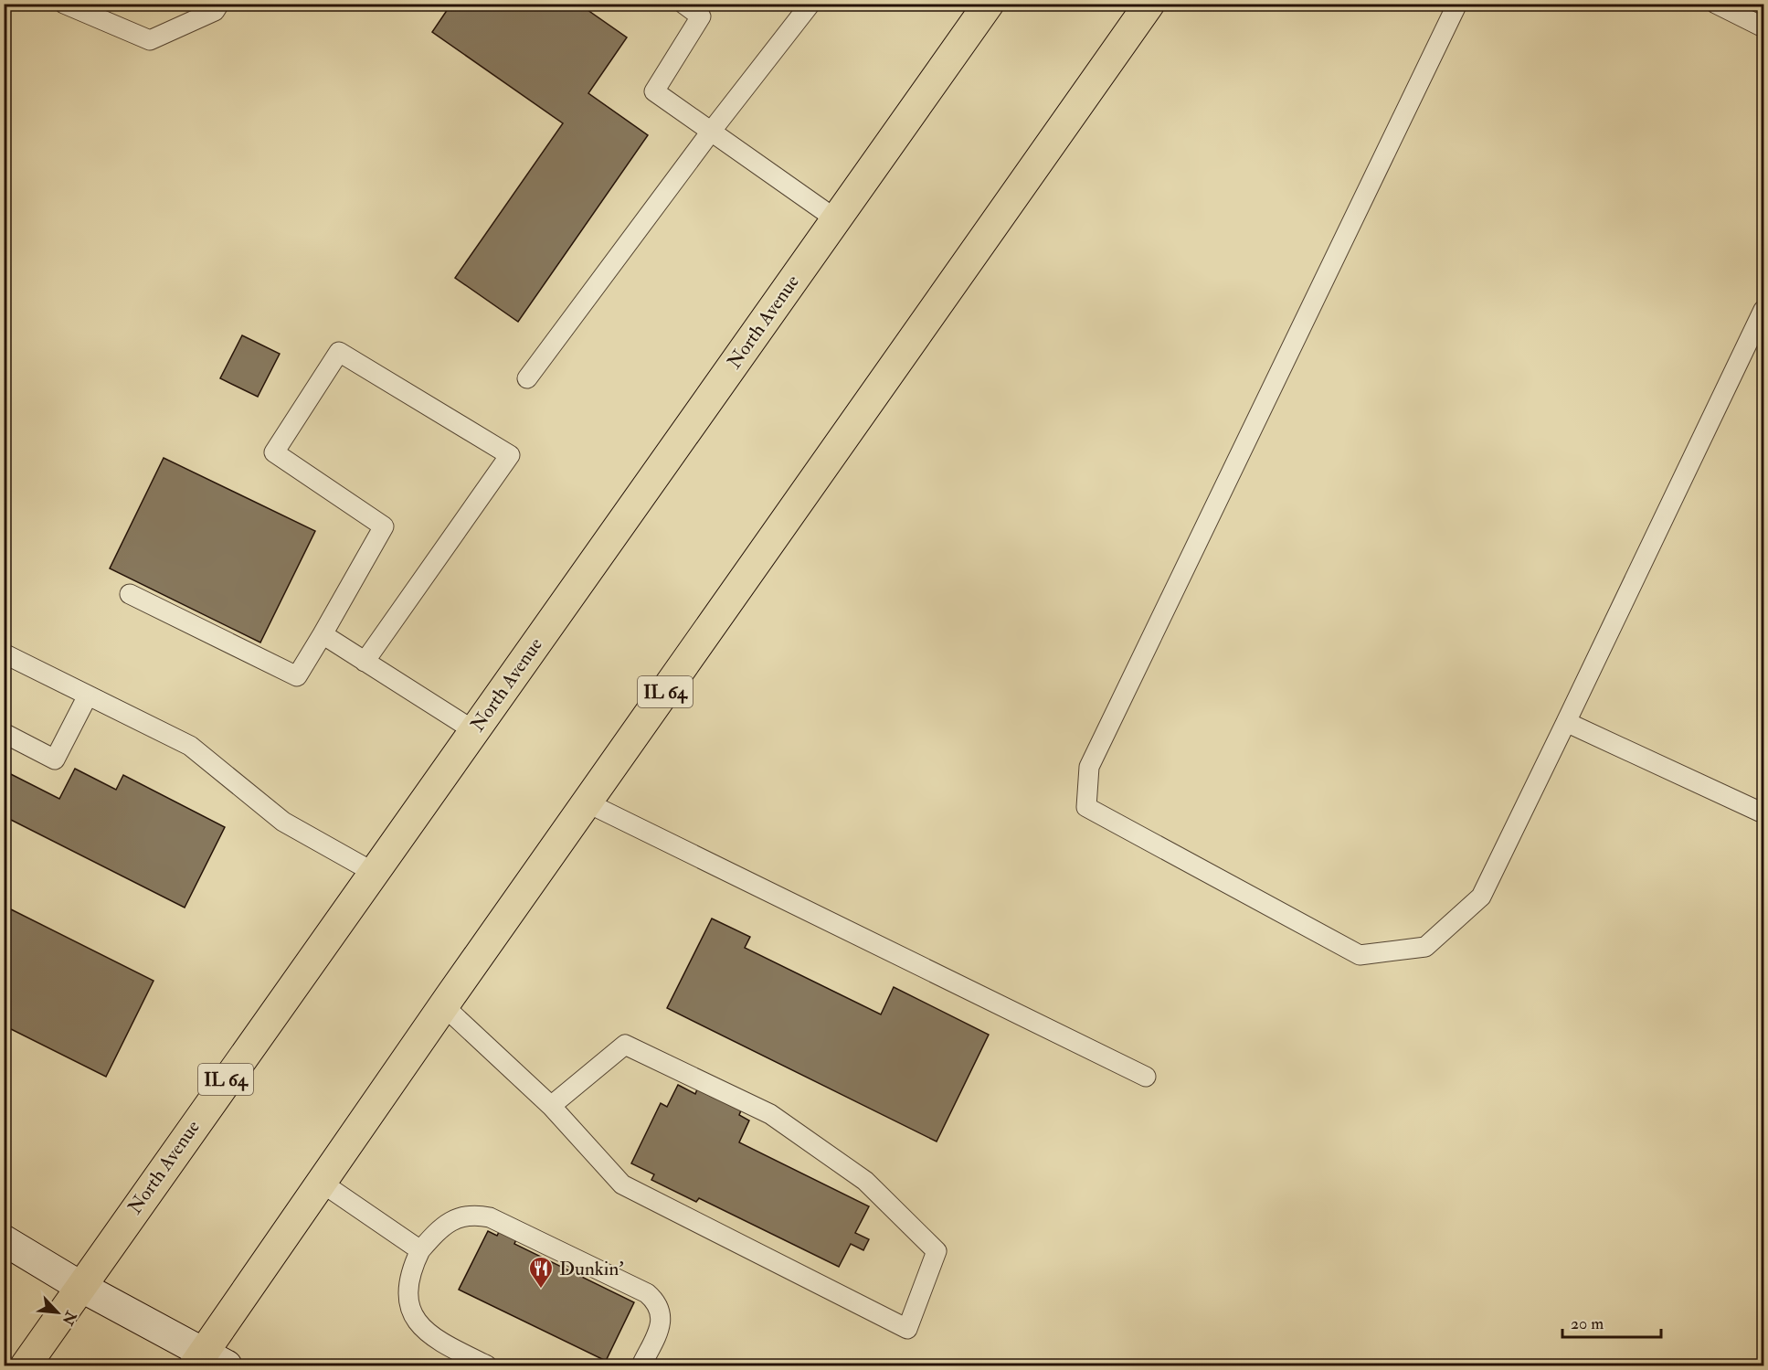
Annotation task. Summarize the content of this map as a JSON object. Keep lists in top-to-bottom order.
{
  "streets": {
    "main road": ["North Avenue", "IL 64"]
  },
  "places": {
    "restaurant": ["Dunkin'"]
  },
  "scale_bar": "20 m",
  "north": "bottom right"
}
